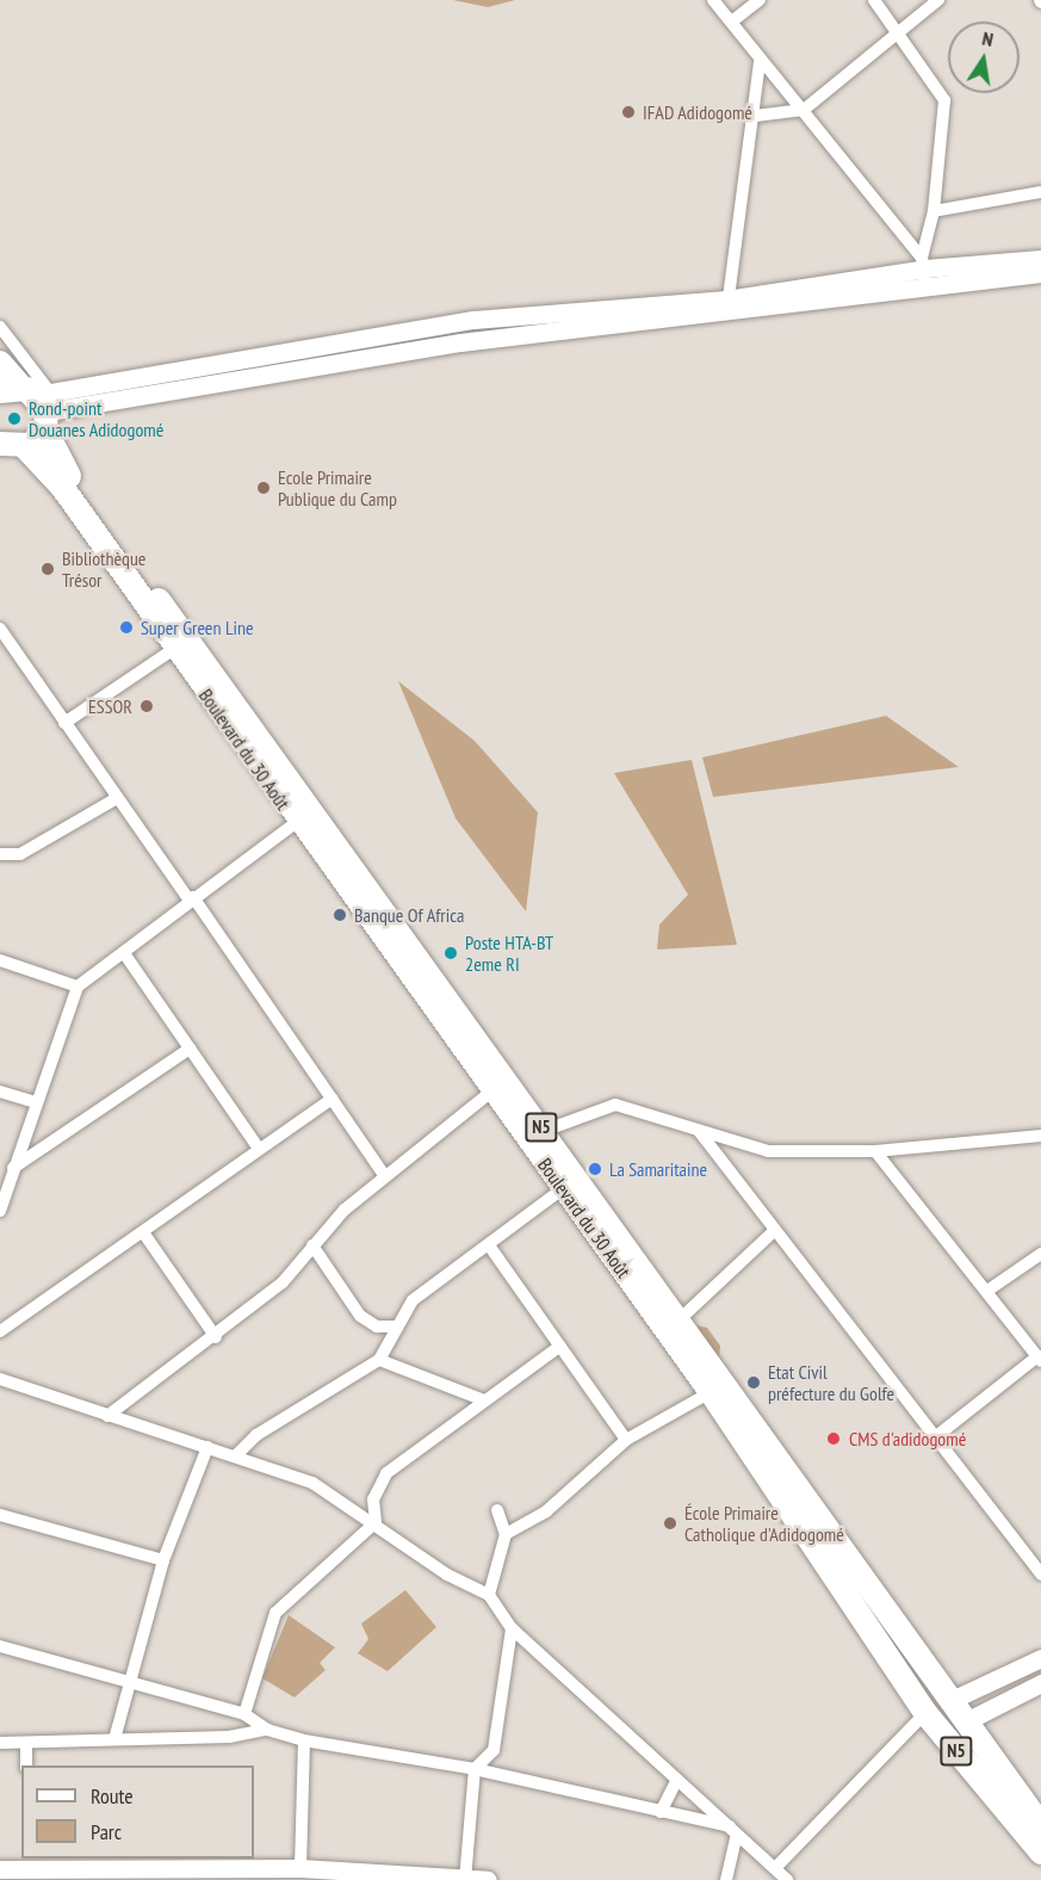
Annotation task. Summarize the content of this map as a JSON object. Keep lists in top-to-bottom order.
{
  "streets": {
    "highway": ["Boulevard du 30 Août", "N5"]
  },
  "crossings": [
    ["Boulevard du 30 Août", "N5"]
  ],
  "places": [
    "IFAD Adidogomé",
    "Rond-point Douanes Adidogomé",
    "Ecole Primaire Publique du Camp",
    "Bibliothèque Trésor",
    "Super Green Line",
    "ESSOR",
    "Banque Of Africa",
    "Poste HTA-BT 2eme RI",
    "La Samaritaine",
    "Etat Civil préfecture du Golfe",
    "CMS d'adidogomé",
    "École Primaire Catholique d'Adidogomé"
  ],
  "legend": ["Route", "Parc"],
  "north": "top"
}
